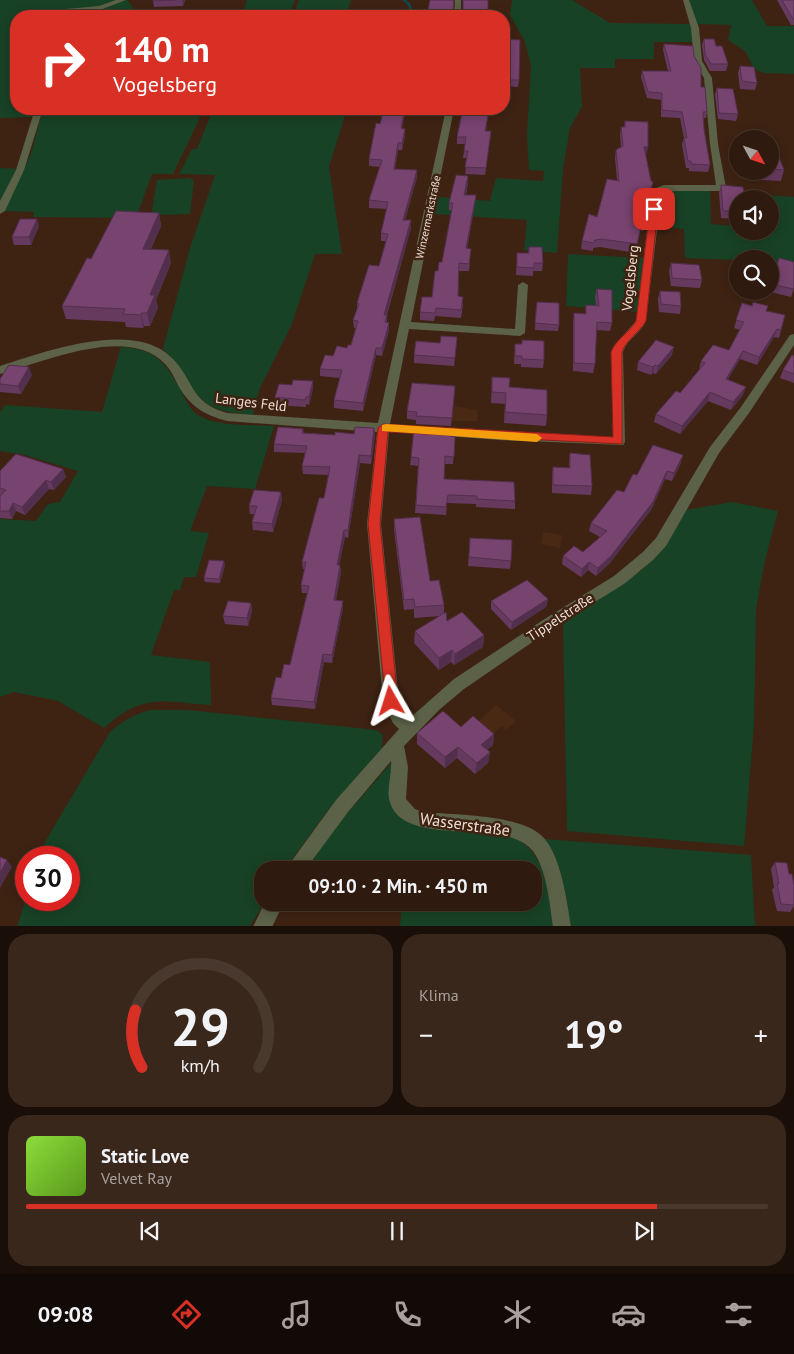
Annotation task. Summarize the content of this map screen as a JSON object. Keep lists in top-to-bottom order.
{
  "streets": {
    "street": [
      "Winzermarkstraße",
      "Vogelsberg",
      "Langes Feld",
      "Tippelstraße",
      "Wasserstraße"
    ]
  },
  "crossings": [
    ["Winzermarkstraße", "Vogelsberg"],
    ["Winzermarkstraße", "Langes Feld"],
    ["Winzermarkstraße", "Tippelstraße"],
    ["Vogelsberg", "Langes Feld"],
    ["Tippelstraße", "Wasserstraße"]
  ],
  "north": "bottom right",
  "page": {
    "turn": ["140 m", "Vogelsberg"],
    "limit": "30",
    "trip": "09:10 · 2 Min. · 450 m",
    "tile": "Klima",
    "heat": ["−", "19°", "+"],
    "song": ["Static Love", "Velvet Ray"],
    "tabs": "09:08",
    "gauge": ["29", "km/h"]
  }
}
